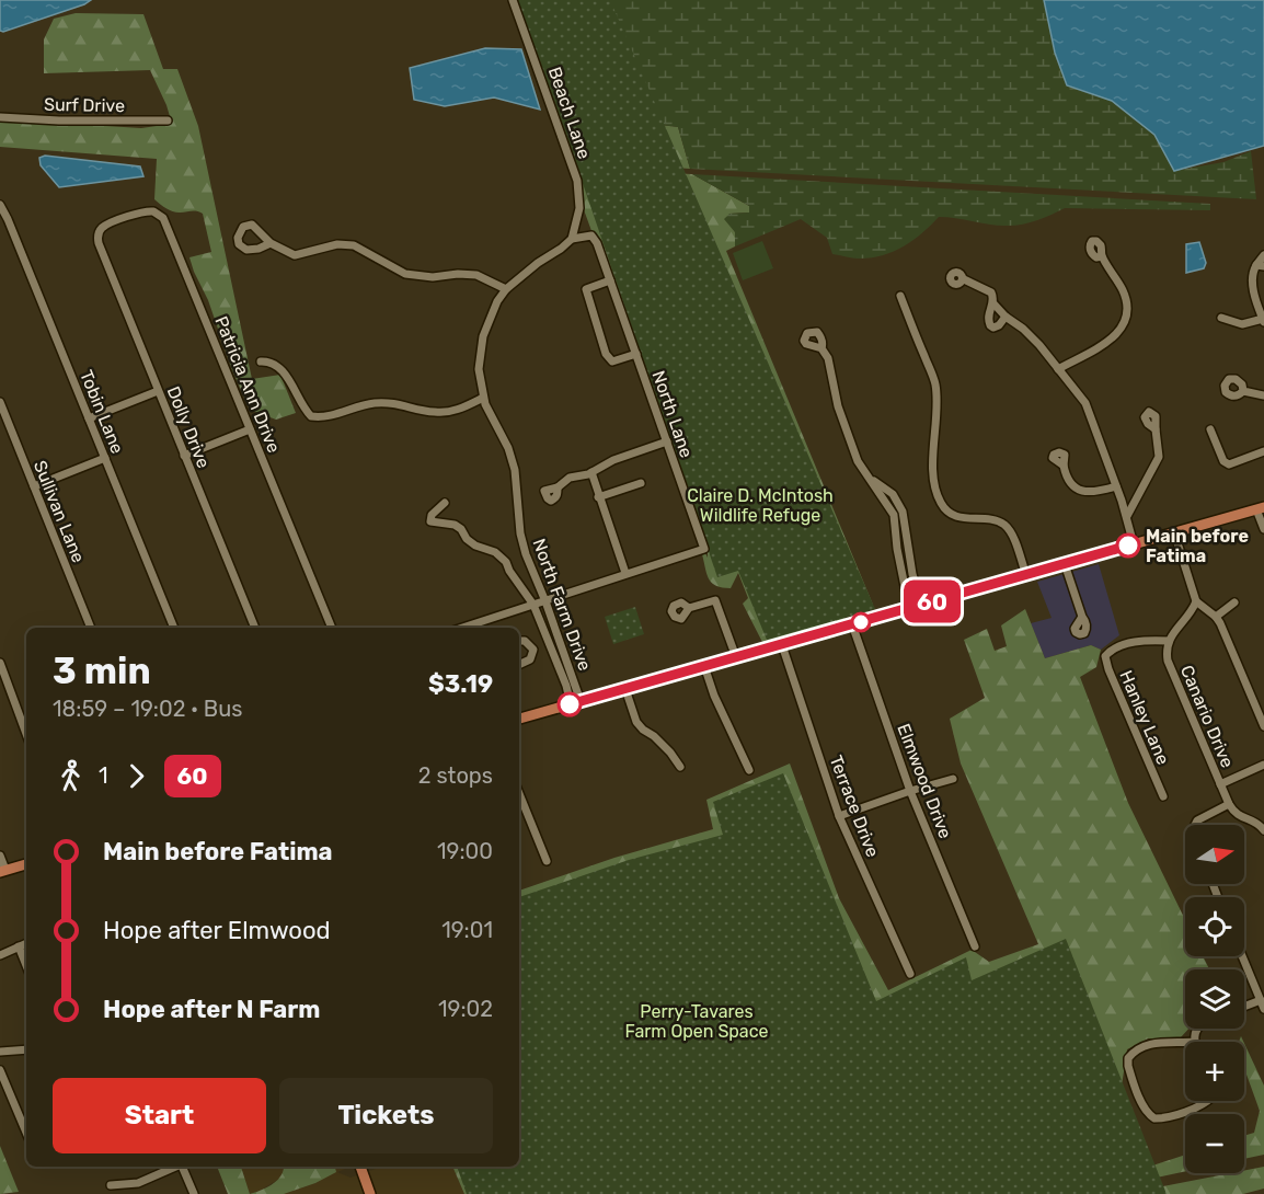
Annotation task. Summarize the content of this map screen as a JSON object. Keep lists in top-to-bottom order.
{
  "streets": {
    "street": [
      "Surf Drive",
      "Beach Lane",
      "Patricia Ann Drive",
      "Tobin Lane",
      "North Lane",
      "Dolly Drive",
      "Sullivan Lane",
      "North Farm Drive",
      "Canario Drive",
      "Hanley Lane",
      "Elmwood Drive",
      "Terrace Drive"
    ]
  },
  "crossings": [
    ["Beach Lane", "North Lane"],
    ["Beach Lane", "North Farm Drive"],
    ["Patricia Ann Drive", "Dolly Drive"],
    ["North Lane", "North Farm Drive"],
    ["Canario Drive", "Hanley Lane"]
  ],
  "parks": ["Claire D. McIntosh Wildlife Refuge", "Perry-Tavares Farm Open Space"],
  "places": ["Main before Fatima"],
  "lines": ["bus line 60"],
  "north": "right",
  "page": {
    "on_map": "60",
    "heading": ["3 min", "18:59 – 19:02 · Bus", "$3.19"],
    "legs": ["1", "60", "2 stops"],
    "list": [
      {
        "name": "Main before Fatima",
        "value": "19:00"
      },
      {
        "name": "Hope after Elmwood",
        "value": "19:01"
      },
      {
        "name": "Hope after N Farm",
        "value": "19:02"
      }
    ],
    "map_buttons": ["+", "−"],
    "buttons": ["Start", "Tickets"]
  }
}
